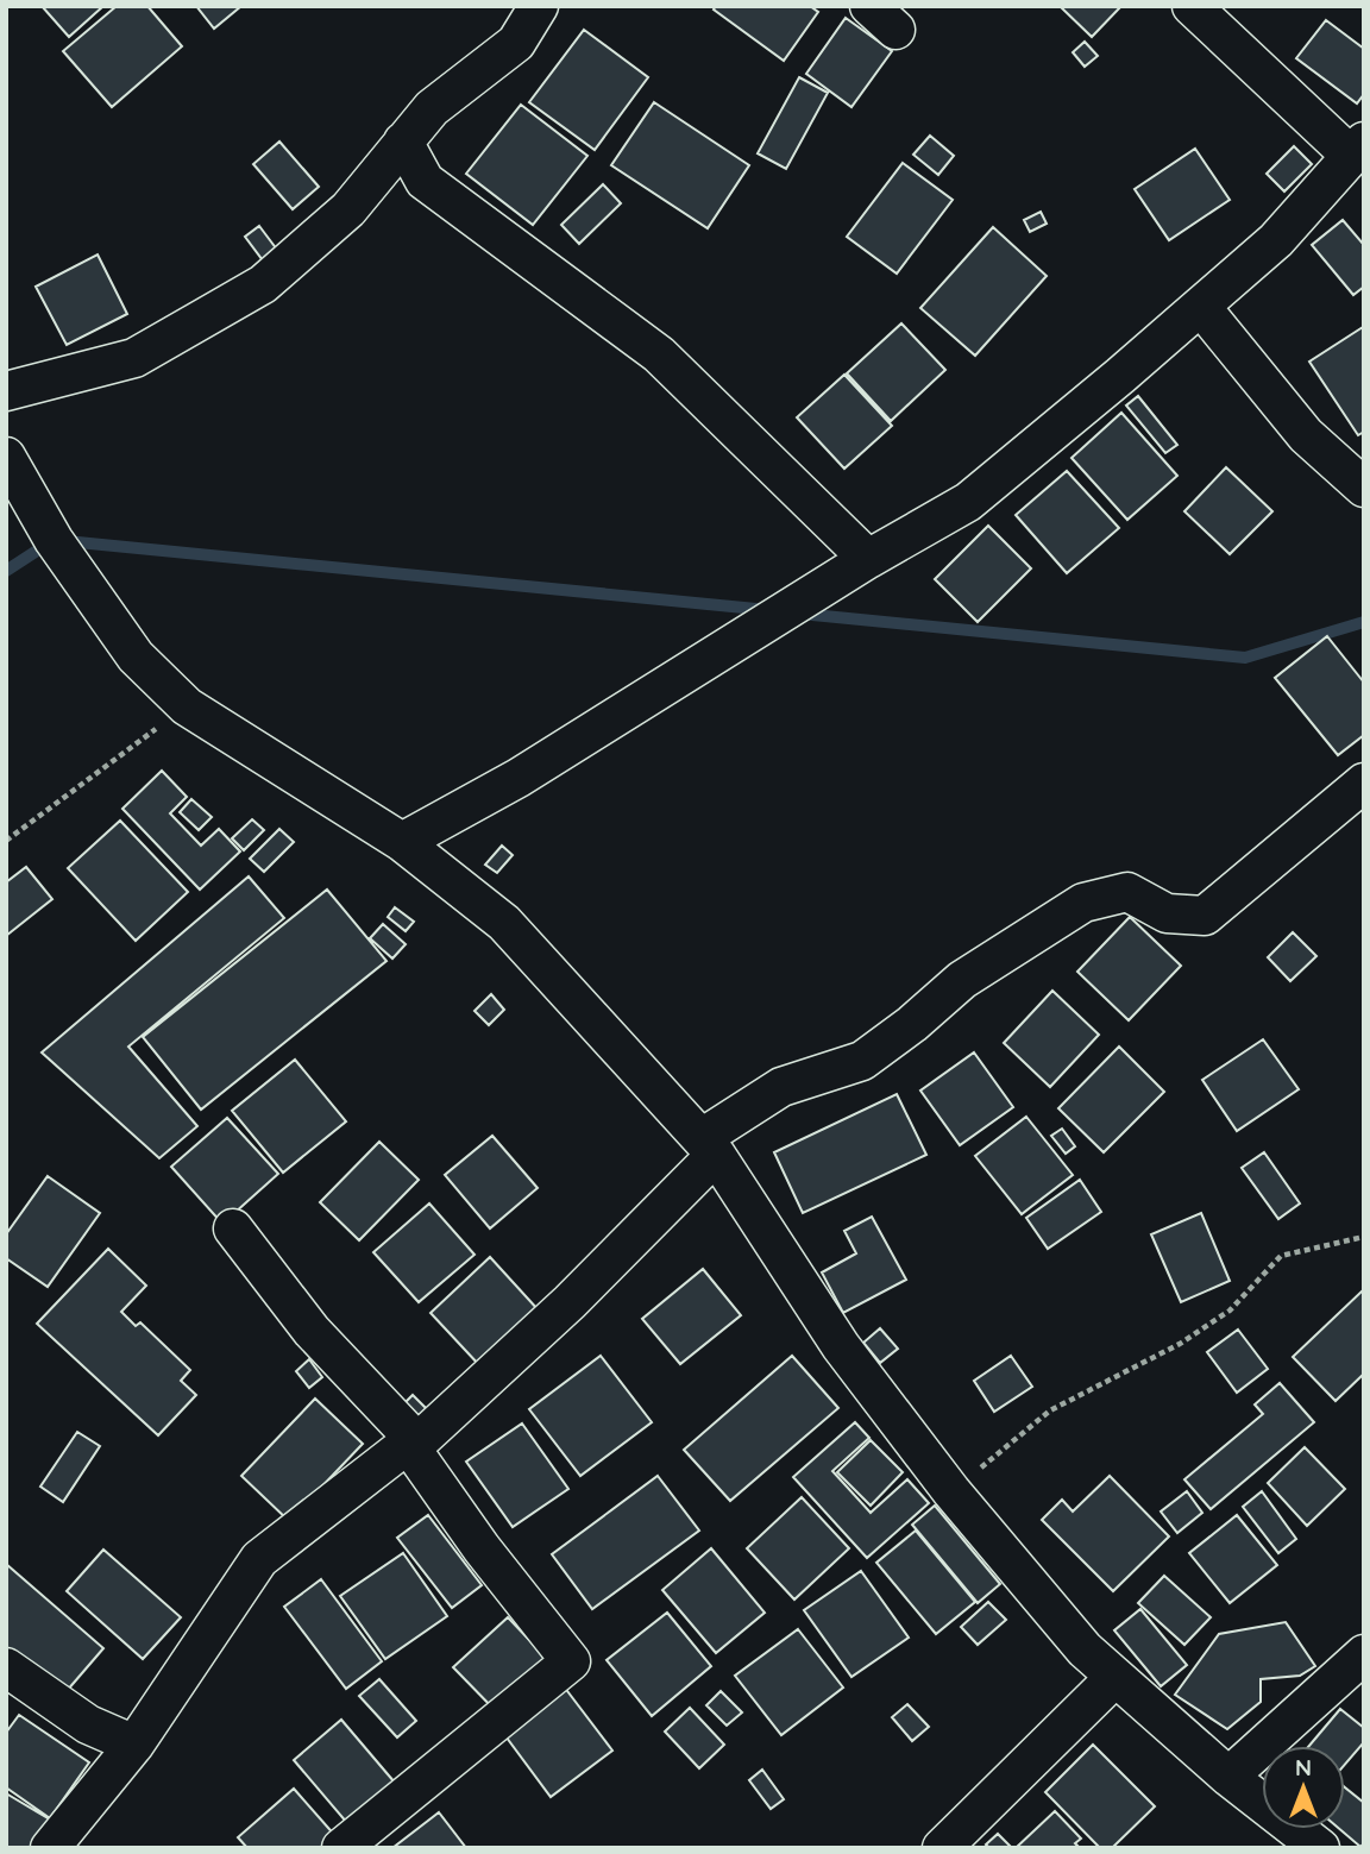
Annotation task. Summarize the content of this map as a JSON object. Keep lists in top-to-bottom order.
{
  "north": "top"
}
